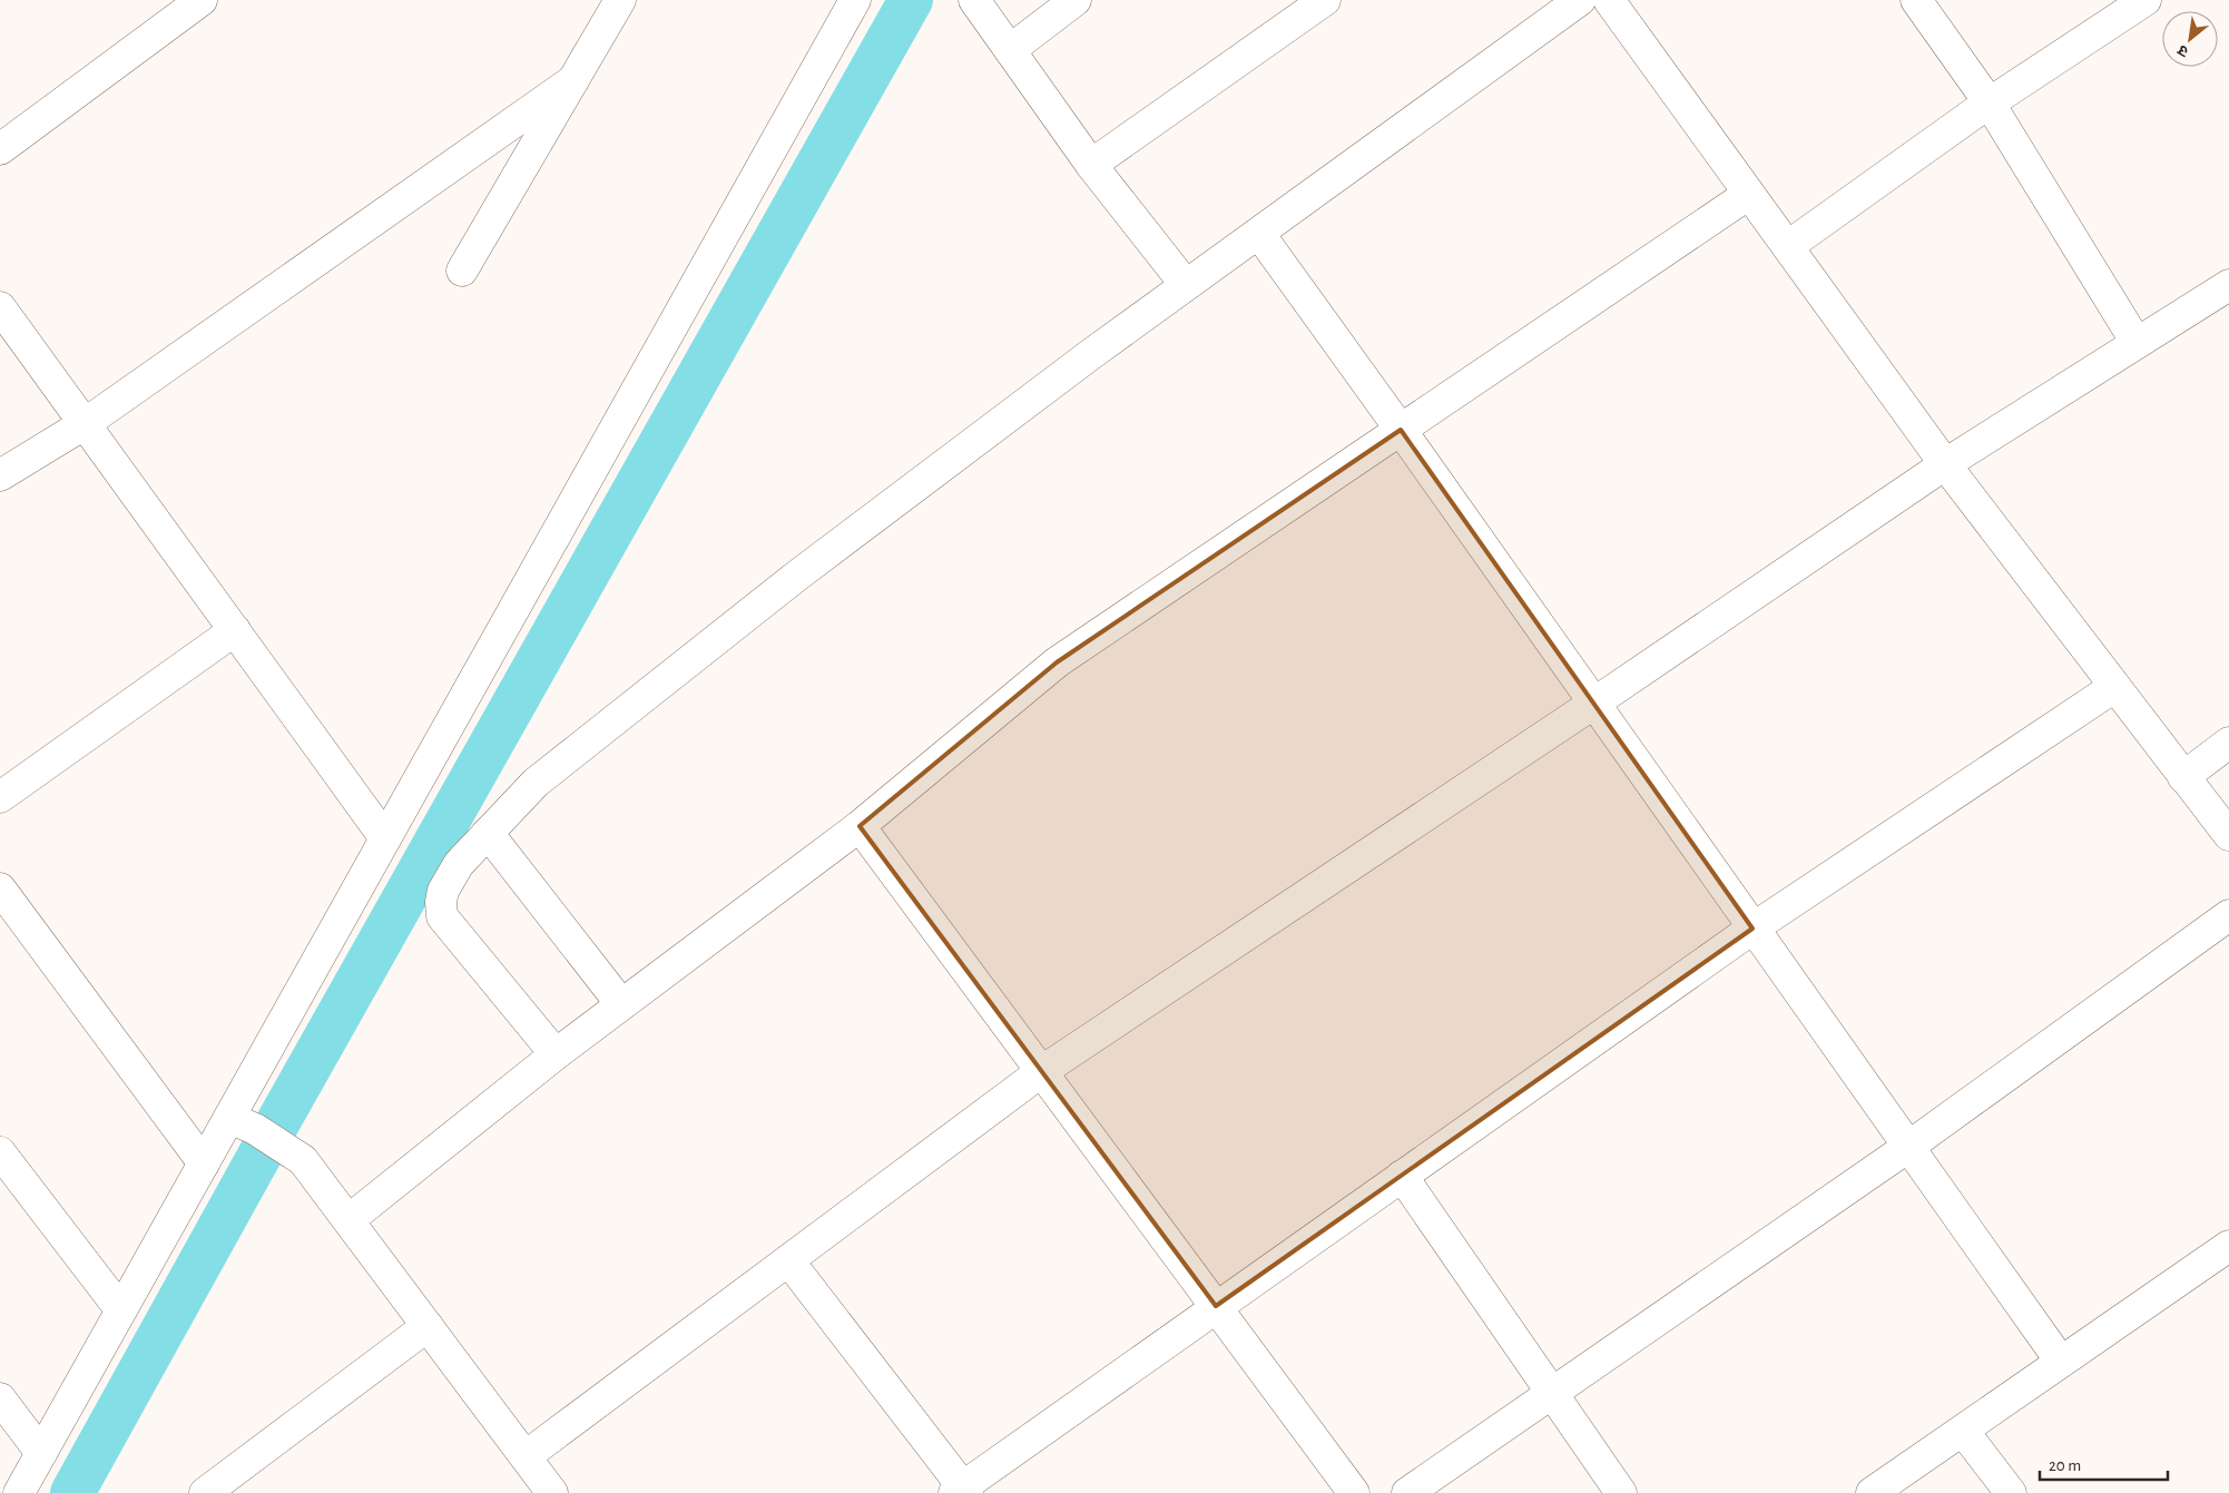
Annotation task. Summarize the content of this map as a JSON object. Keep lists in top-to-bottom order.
{
  "scale_bar": "20 m",
  "north": "bottom left"
}
